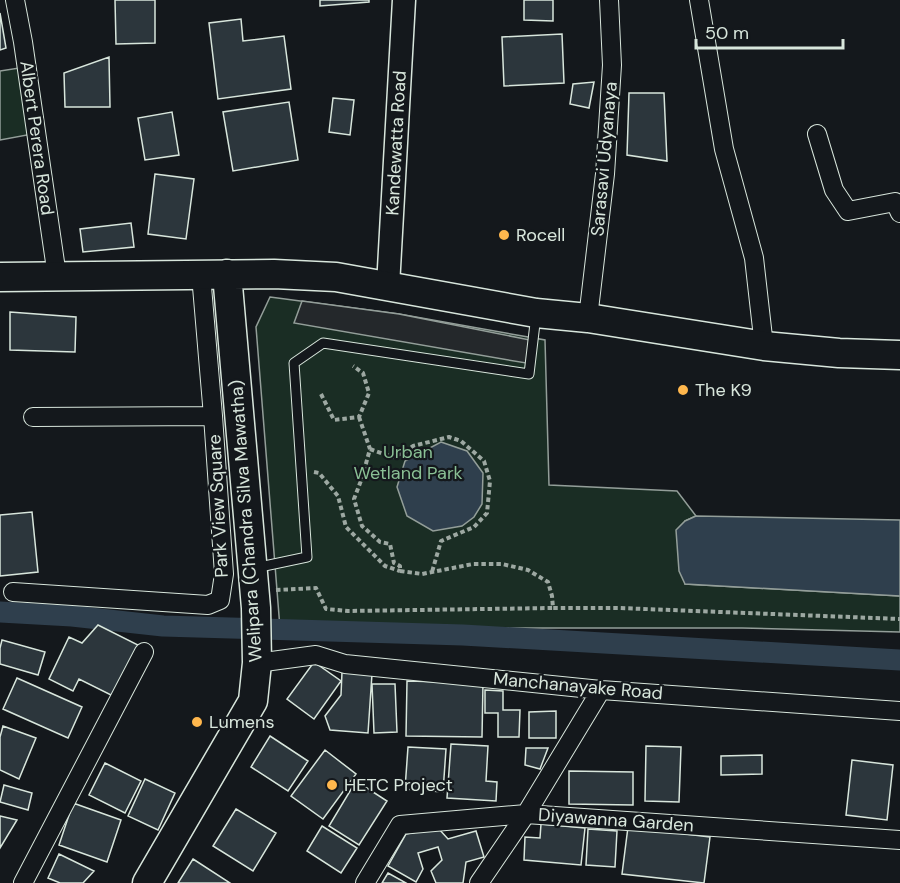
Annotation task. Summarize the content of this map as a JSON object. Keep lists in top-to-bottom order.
{
  "streets": {
    "main road": ["Welipara (Chandra Silva Mawatha)"],
    "street": [
      "Albert Perera Road",
      "Kandewatta Road",
      "Sarasavi Udyanaya",
      "Park View Square",
      "Manchanayake Road",
      "Diyawanna Garden"
    ]
  },
  "crossings": [
    ["Park View Square", "Welipara (Chandra Silva Mawatha)"],
    ["Welipara (Chandra Silva Mawatha)", "Manchanayake Road"]
  ],
  "parks": ["Urban Wetland Park"],
  "places": [
    "Rocell",
    "The K9",
    "Lumens",
    "HETC Project"
  ],
  "scale_bar": "50 m"
}
